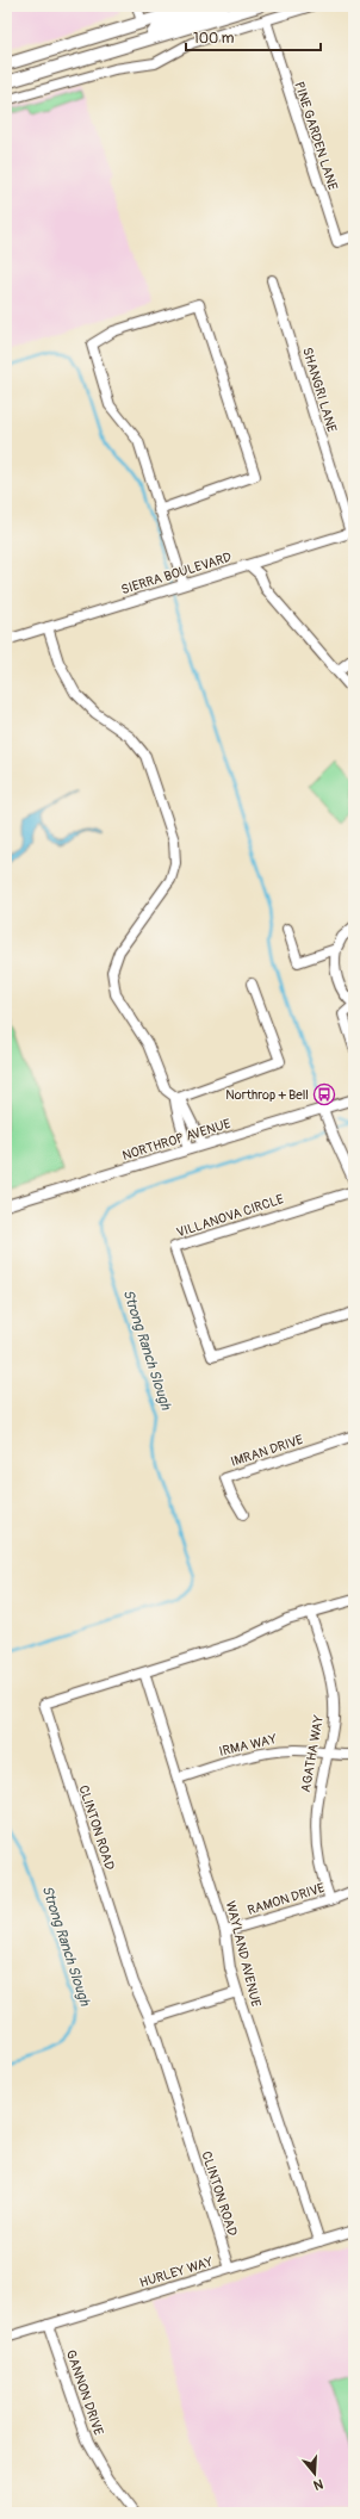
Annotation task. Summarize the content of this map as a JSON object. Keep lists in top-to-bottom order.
{
  "streets": {
    "street": [
      "PINE GARDEN LANE",
      "SHANGRI LANE",
      "SIERRA BOULEVARD",
      "NORTHROP AVENUE",
      "VILLANOVA CIRCLE",
      "IMRAN DRIVE",
      "IRMA WAY",
      "AGATHA WAY",
      "CLINTON ROAD",
      "RAMON DRIVE",
      "WAYLAND AVENUE",
      "HURLEY WAY",
      "GANNON DRIVE"
    ]
  },
  "crossings": [
    ["SHANGRI LANE", "SIERRA BOULEVARD"],
    ["IRMA WAY", "AGATHA WAY"],
    ["IRMA WAY", "WAYLAND AVENUE"],
    ["AGATHA WAY", "CLINTON ROAD"],
    ["AGATHA WAY", "RAMON DRIVE"],
    ["CLINTON ROAD", "WAYLAND AVENUE"],
    ["CLINTON ROAD", "HURLEY WAY"],
    ["RAMON DRIVE", "WAYLAND AVENUE"],
    ["WAYLAND AVENUE", "HURLEY WAY"],
    ["HURLEY WAY", "GANNON DRIVE"]
  ],
  "water": ["Strong Ranch Slough"],
  "places": {
    "bus stop": ["Northrop + Bell"]
  },
  "scale_bar": "100 m",
  "north": "bottom"
}
